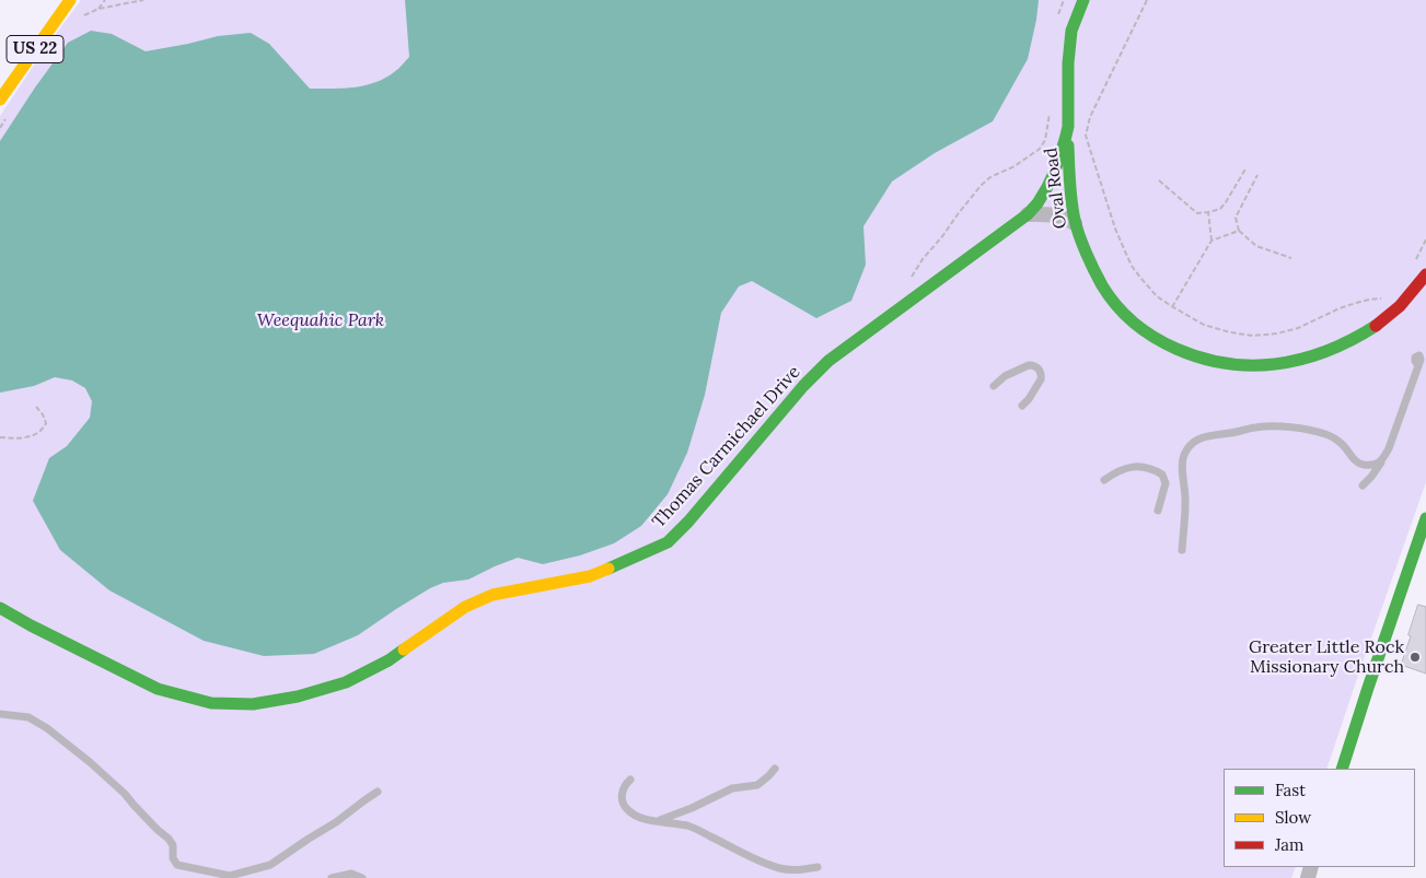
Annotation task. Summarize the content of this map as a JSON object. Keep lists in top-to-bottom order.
{
  "streets": {
    "main road": ["US 22", "Oval Road", "Thomas Carmichael Drive"]
  },
  "crossings": [
    ["Oval Road", "Thomas Carmichael Drive"]
  ],
  "parks": ["Weequahic Park"],
  "places": ["Greater Little Rock Missionary Church"],
  "legend": ["Fast", "Slow", "Jam"]
}
